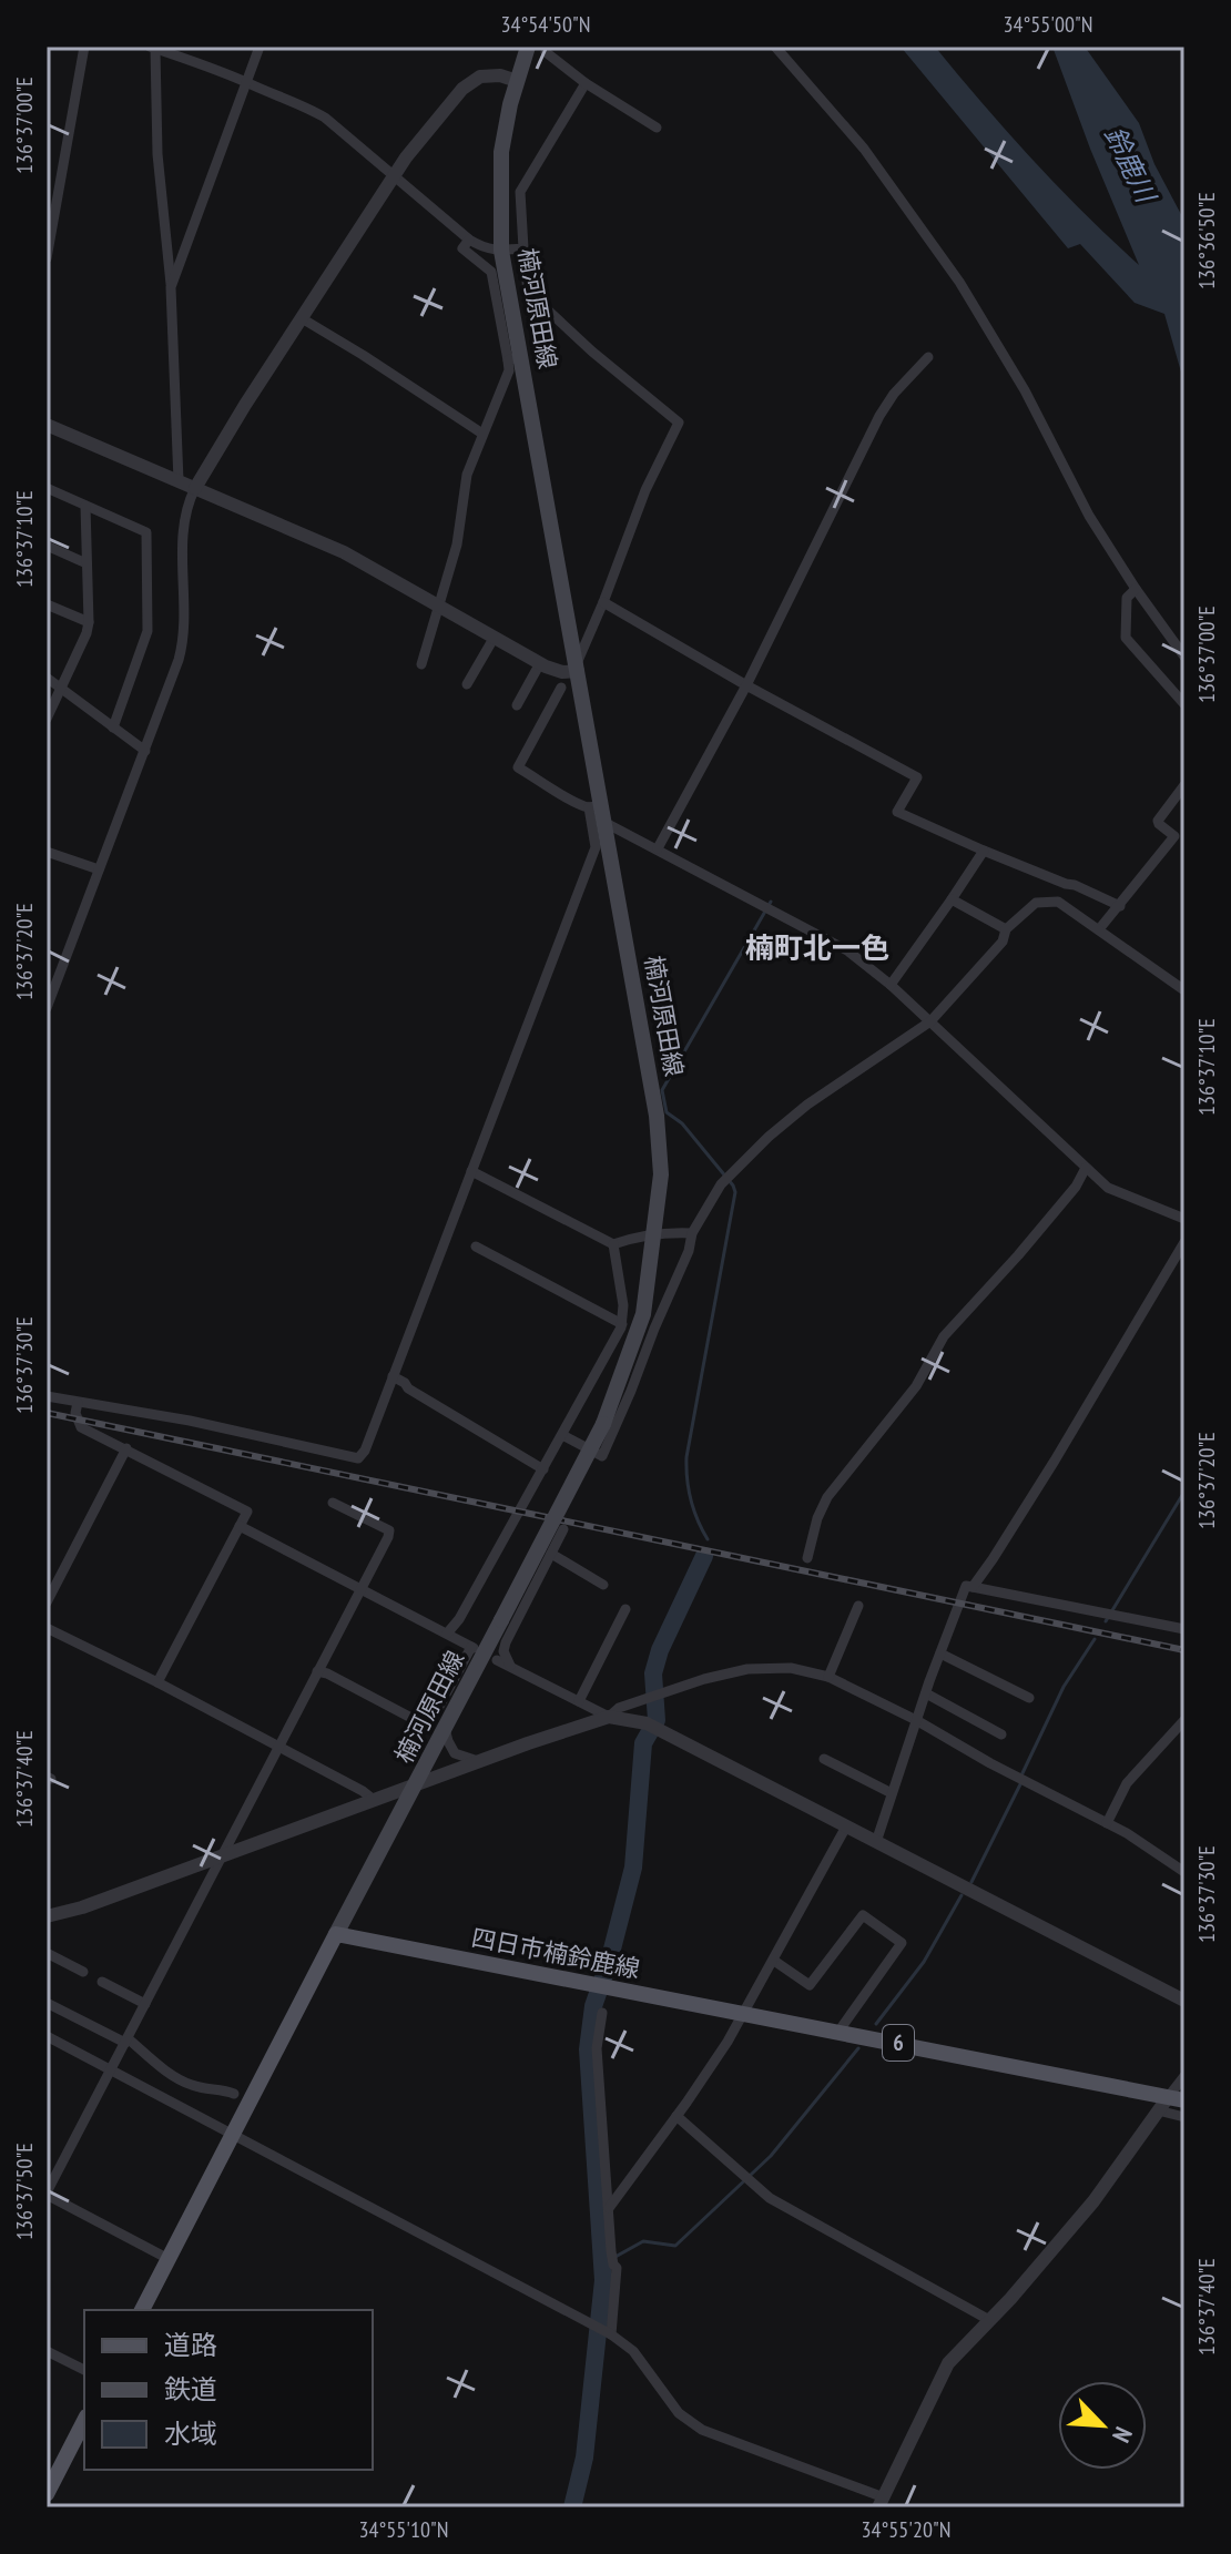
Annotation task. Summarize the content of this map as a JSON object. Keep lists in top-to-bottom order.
{
  "streets": {
    "main road": ["楠河原田線", "四日市楠鈴鹿線", "6"]
  },
  "crossings": [
    ["楠河原田線", "四日市楠鈴鹿線"]
  ],
  "districts": ["楠町北一色"],
  "water": ["鈴鹿川"],
  "legend": ["道路", "鉄道", "水域"],
  "north": "bottom right",
  "coordinates": [
    "34°54'50\"N",
    "34°55'00\"N",
    "136°37'00\"E",
    "136°36'50\"E",
    "136°37'10\"E",
    "136°37'20\"E",
    "136°37'30\"E",
    "136°37'40\"E",
    "136°37'50\"E",
    "34°55'10\"N",
    "34°55'20\"N"
  ]
}
